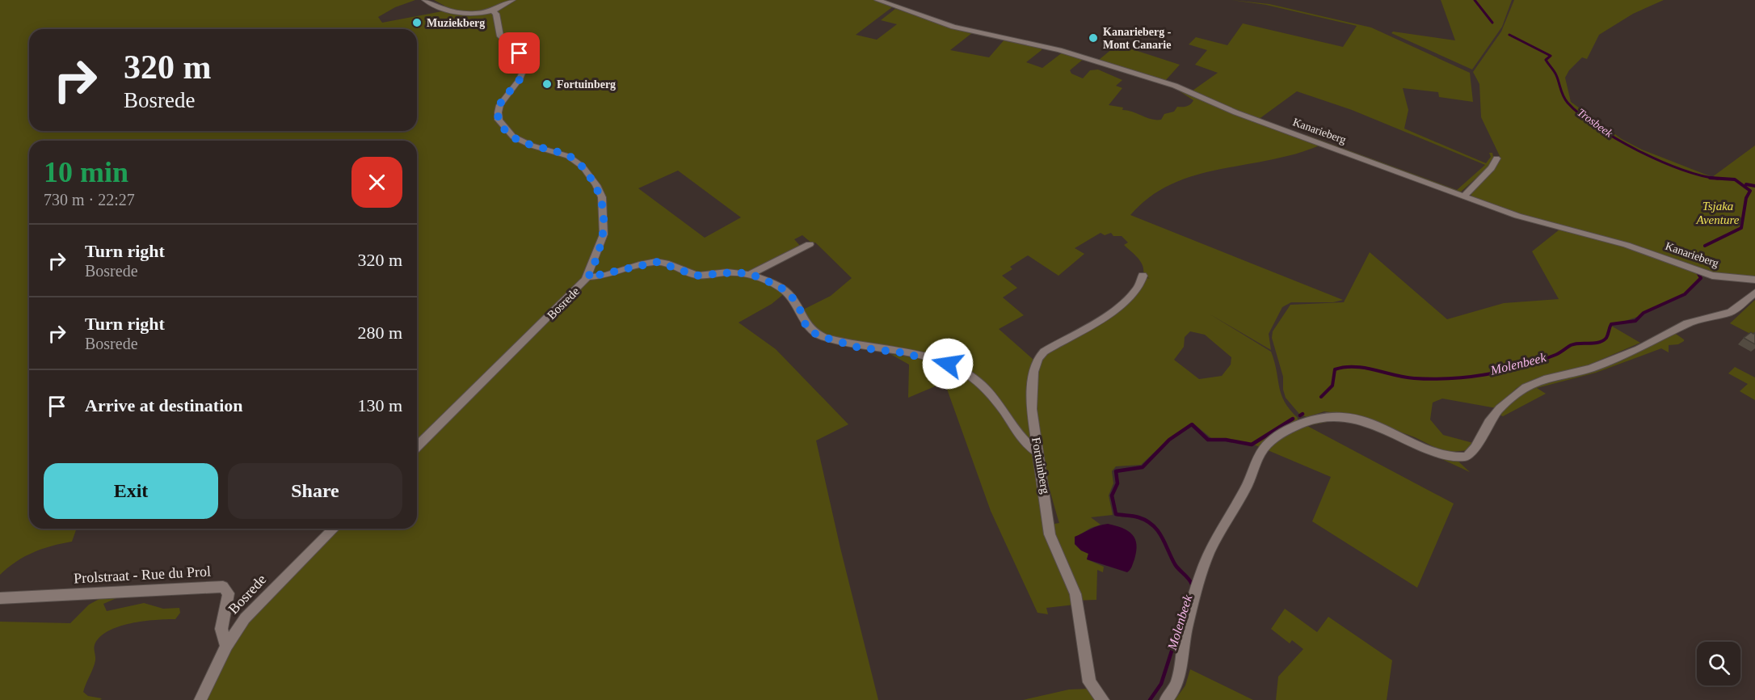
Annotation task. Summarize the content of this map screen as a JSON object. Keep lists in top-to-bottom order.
{
  "streets": {
    "street": [
      "Kanarieberg",
      "Bosrede",
      "Fortuinberg",
      "Prolstraat - Rue du Prol"
    ]
  },
  "crossings": [
    ["Bosrede", "Prolstraat - Rue du Prol"]
  ],
  "water": ["Trosbeek", "Molenbeek"],
  "parks": ["Tsjaka Aventure"],
  "places": ["Muziekberg", "Kanarieberg - Mont Canarie", "Fortuinberg"],
  "page": {
    "turn": ["320 m", "Bosrede"],
    "heading": ["10 min", "730 m · 22:27"],
    "list": [
      {
        "name": "Turn right",
        "note": "Bosrede",
        "value": "320 m"
      },
      {
        "name": "Turn right",
        "note": "Bosrede",
        "value": "280 m"
      },
      {
        "name": "Arrive at destination",
        "value": "130 m"
      }
    ],
    "buttons": ["Exit", "Share"]
  }
}
